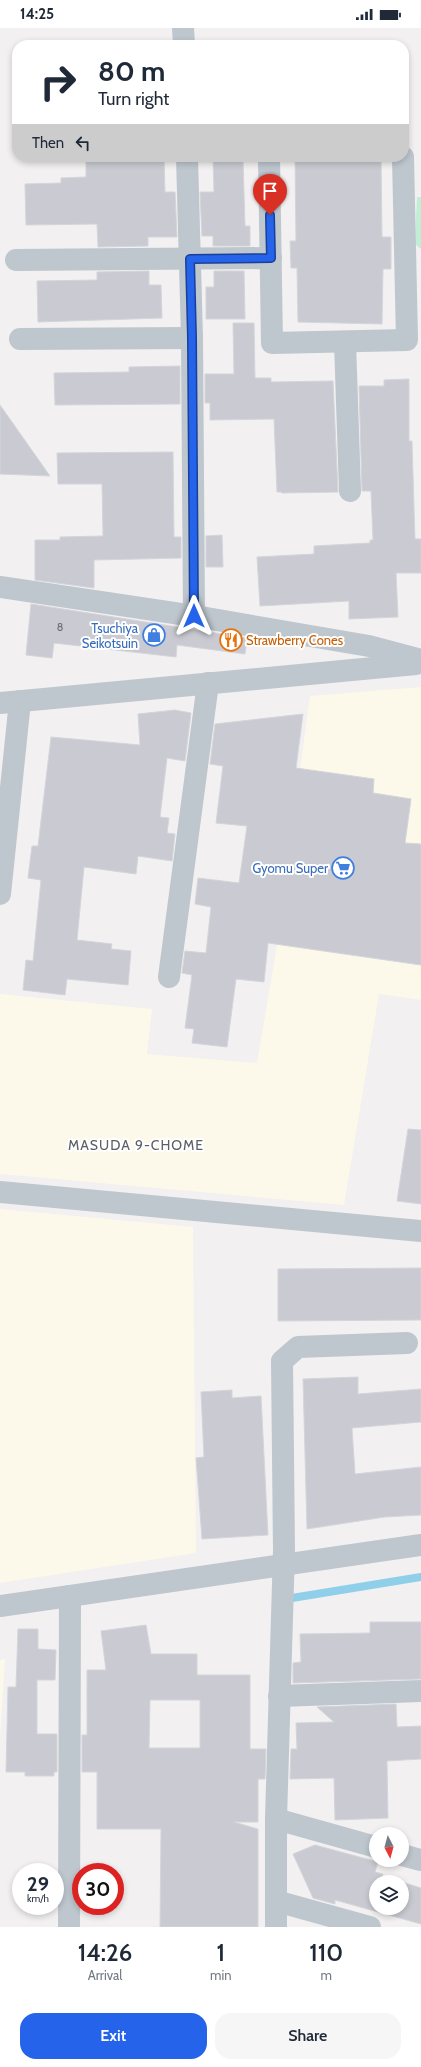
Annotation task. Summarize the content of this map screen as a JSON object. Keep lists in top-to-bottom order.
{
  "districts": ["MASUDA 9-CHOME"],
  "places": {
    "shop": ["Tsuchiya Seikotsuin"],
    "restaurant": ["Strawberry Cones"],
    "supermarket": ["Gyomu Super"]
  },
  "house_numbers": ["8"],
  "north": "bottom",
  "page": {
    "status": "14:25",
    "turn": ["80 m", "Turn right"],
    "then": "Then",
    "speed": "29 km/h",
    "limit": "30",
    "eta": [
      "14:26",
      "Arrival",
      "1",
      "min",
      "110",
      "m"
    ],
    "buttons": ["Exit", "Share"]
  }
}
